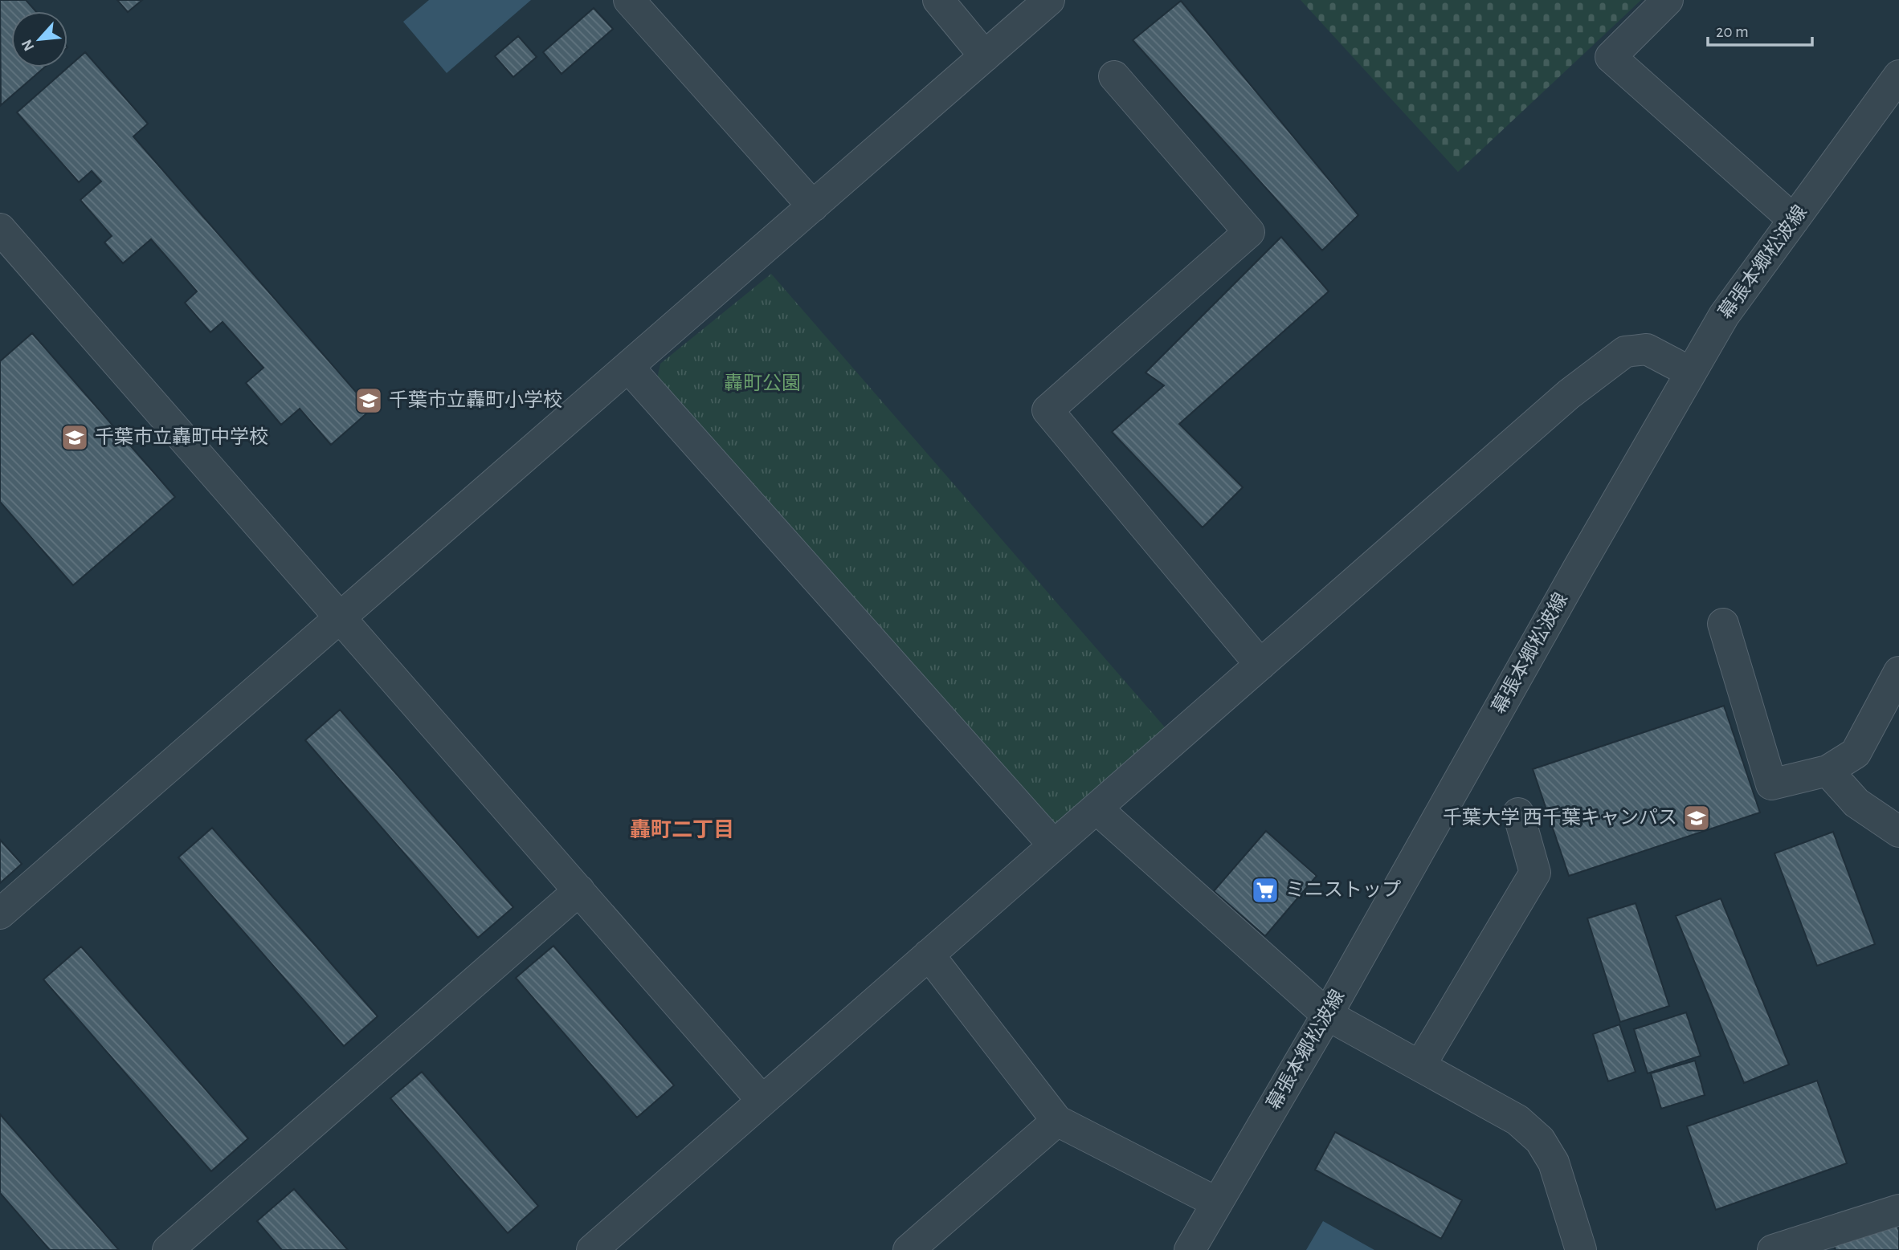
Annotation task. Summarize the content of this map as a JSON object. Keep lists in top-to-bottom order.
{
  "streets": {
    "street": ["幕張本郷松波線"]
  },
  "districts": ["轟町二丁目"],
  "parks": ["轟町公園"],
  "places": {
    "school or university": ["千葉市立轟町小学校", "千葉市立轟町中学校", "千葉大学 西千葉キャンパス"],
    "supermarket": ["ミニストップ"]
  },
  "scale_bar": "20 m",
  "north": "bottom left"
}
